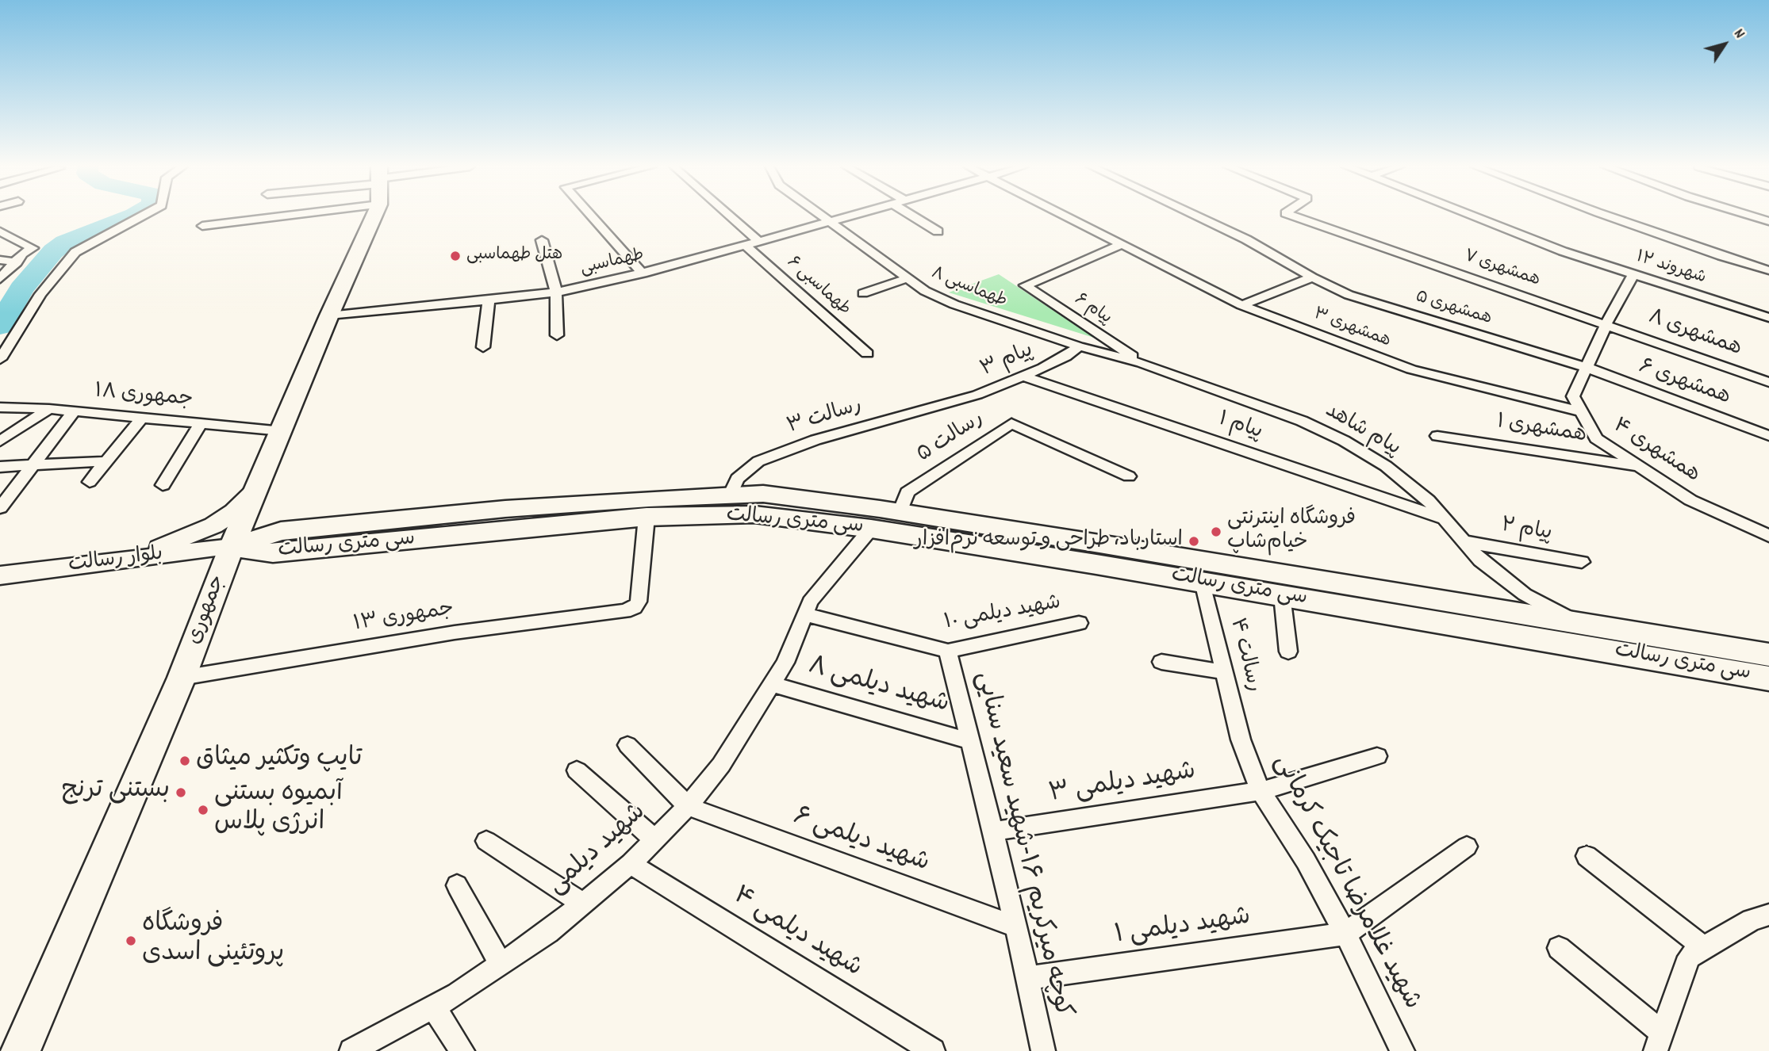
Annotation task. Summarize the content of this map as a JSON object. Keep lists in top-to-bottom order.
{
  "streets": {
    "main road": ["سی متری رسالت", "بلوار رسالت", "جمهوری"],
    "street": [
      "طهماسبی",
      "شهروند ۱۲",
      "۷ همشهری",
      "۶ طهماسبی",
      "۸ طهماسبی",
      "۵ همشهری",
      "۶ پیام",
      "۳ همشهری",
      "۸ همشهری",
      "۳ پیام",
      "۶ همشهری",
      "جمهوری ۱۸",
      "۳ رسالت",
      "۱ پیام",
      "۱ همشهری",
      "پیام شاهد",
      "۵ رسالت",
      "همشهری ۴",
      "۲ پیام",
      "۱۰ شهید دیلمی",
      "۱۳ جمهوری",
      "۴ رسالت",
      "۸ شهید دیلمی",
      "شهید دیلمی ۳",
      "۶ شهید دیلمی",
      "کوچه میرکریم ۱۶-شهید سعید سنایی",
      "شهید دیلمی",
      "شهید غلامرضا تاجیک کرمانی",
      "شهید دیلمی ۱",
      "۴ شهید دیلمی"
    ]
  },
  "crossings": [
    ["طهماسبی", "۶ طهماسبی"],
    ["طهماسبی", "۸ طهماسبی"],
    ["طهماسبی", "جمهوری"],
    ["شهروند ۱۲", "همشهری ۴"],
    ["۷ همشهری", "۸ همشهری"],
    ["۷ همشهری", "همشهری ۴"],
    ["۸ طهماسبی", "۳ پیام"],
    ["۸ طهماسبی", "پیام شاهد"],
    ["۵ همشهری", "۶ همشهری"],
    ["۵ همشهری", "همشهری ۴"],
    ["۶ پیام", "۳ همشهری"],
    ["۶ پیام", "پیام شاهد"],
    ["۳ همشهری", "همشهری ۴"],
    ["۸ همشهری", "همشهری ۴"],
    ["۳ پیام", "۳ رسالت"],
    ["۳ پیام", "۱ پیام"],
    ["۳ پیام", "پیام شاهد"],
    ["۶ همشهری", "همشهری ۴"],
    ["جمهوری ۱۸", "جمهوری"],
    ["۳ رسالت", "سی متری رسالت"],
    ["۱ پیام", "پیام شاهد"],
    ["۱ همشهری", "همشهری ۴"],
    ["پیام شاهد", "سی متری رسالت"],
    ["پیام شاهد", "۲ پیام"],
    ["۵ رسالت", "سی متری رسالت"],
    ["سی متری رسالت", "بلوار رسالت"],
    ["سی متری رسالت", "جمهوری"],
    ["سی متری رسالت", "۱۳ جمهوری"],
    ["سی متری رسالت", "۴ رسالت"],
    ["سی متری رسالت", "شهید دیلمی"],
    ["بلوار رسالت", "جمهوری"],
    ["جمهوری", "۱۳ جمهوری"],
    ["۱۰ شهید دیلمی", "کوچه میرکریم ۱۶-شهید سعید سنایی"],
    ["۱۰ شهید دیلمی", "شهید دیلمی"],
    ["۴ رسالت", "شهید غلامرضا تاجیک کرمانی"],
    ["۸ شهید دیلمی", "کوچه میرکریم ۱۶-شهید سعید سنایی"],
    ["۸ شهید دیلمی", "شهید دیلمی"],
    ["شهید دیلمی ۳", "کوچه میرکریم ۱۶-شهید سعید سنایی"],
    ["شهید دیلمی ۳", "شهید غلامرضا تاجیک کرمانی"],
    ["۶ شهید دیلمی", "کوچه میرکریم ۱۶-شهید سعید سنایی"],
    ["۶ شهید دیلمی", "شهید دیلمی"],
    ["کوچه میرکریم ۱۶-شهید سعید سنایی", "شهید دیلمی ۱"],
    ["شهید دیلمی", "۴ شهید دیلمی"],
    ["شهید غلامرضا تاجیک کرمانی", "شهید دیلمی ۱"]
  ],
  "places": [
    "هتل طهماسبی",
    "فروشگاه اینترنتی خیام‌شاپ",
    "استارباد، طراحی و توسعه نرم‌افزار",
    "تایپ وتکثیر میثاق",
    "بستنی ترنج",
    "آبمیوه بستنی انرژی پلاس",
    "فروشگاه پروتئینی اسدی"
  ],
  "north": "top right"
}
